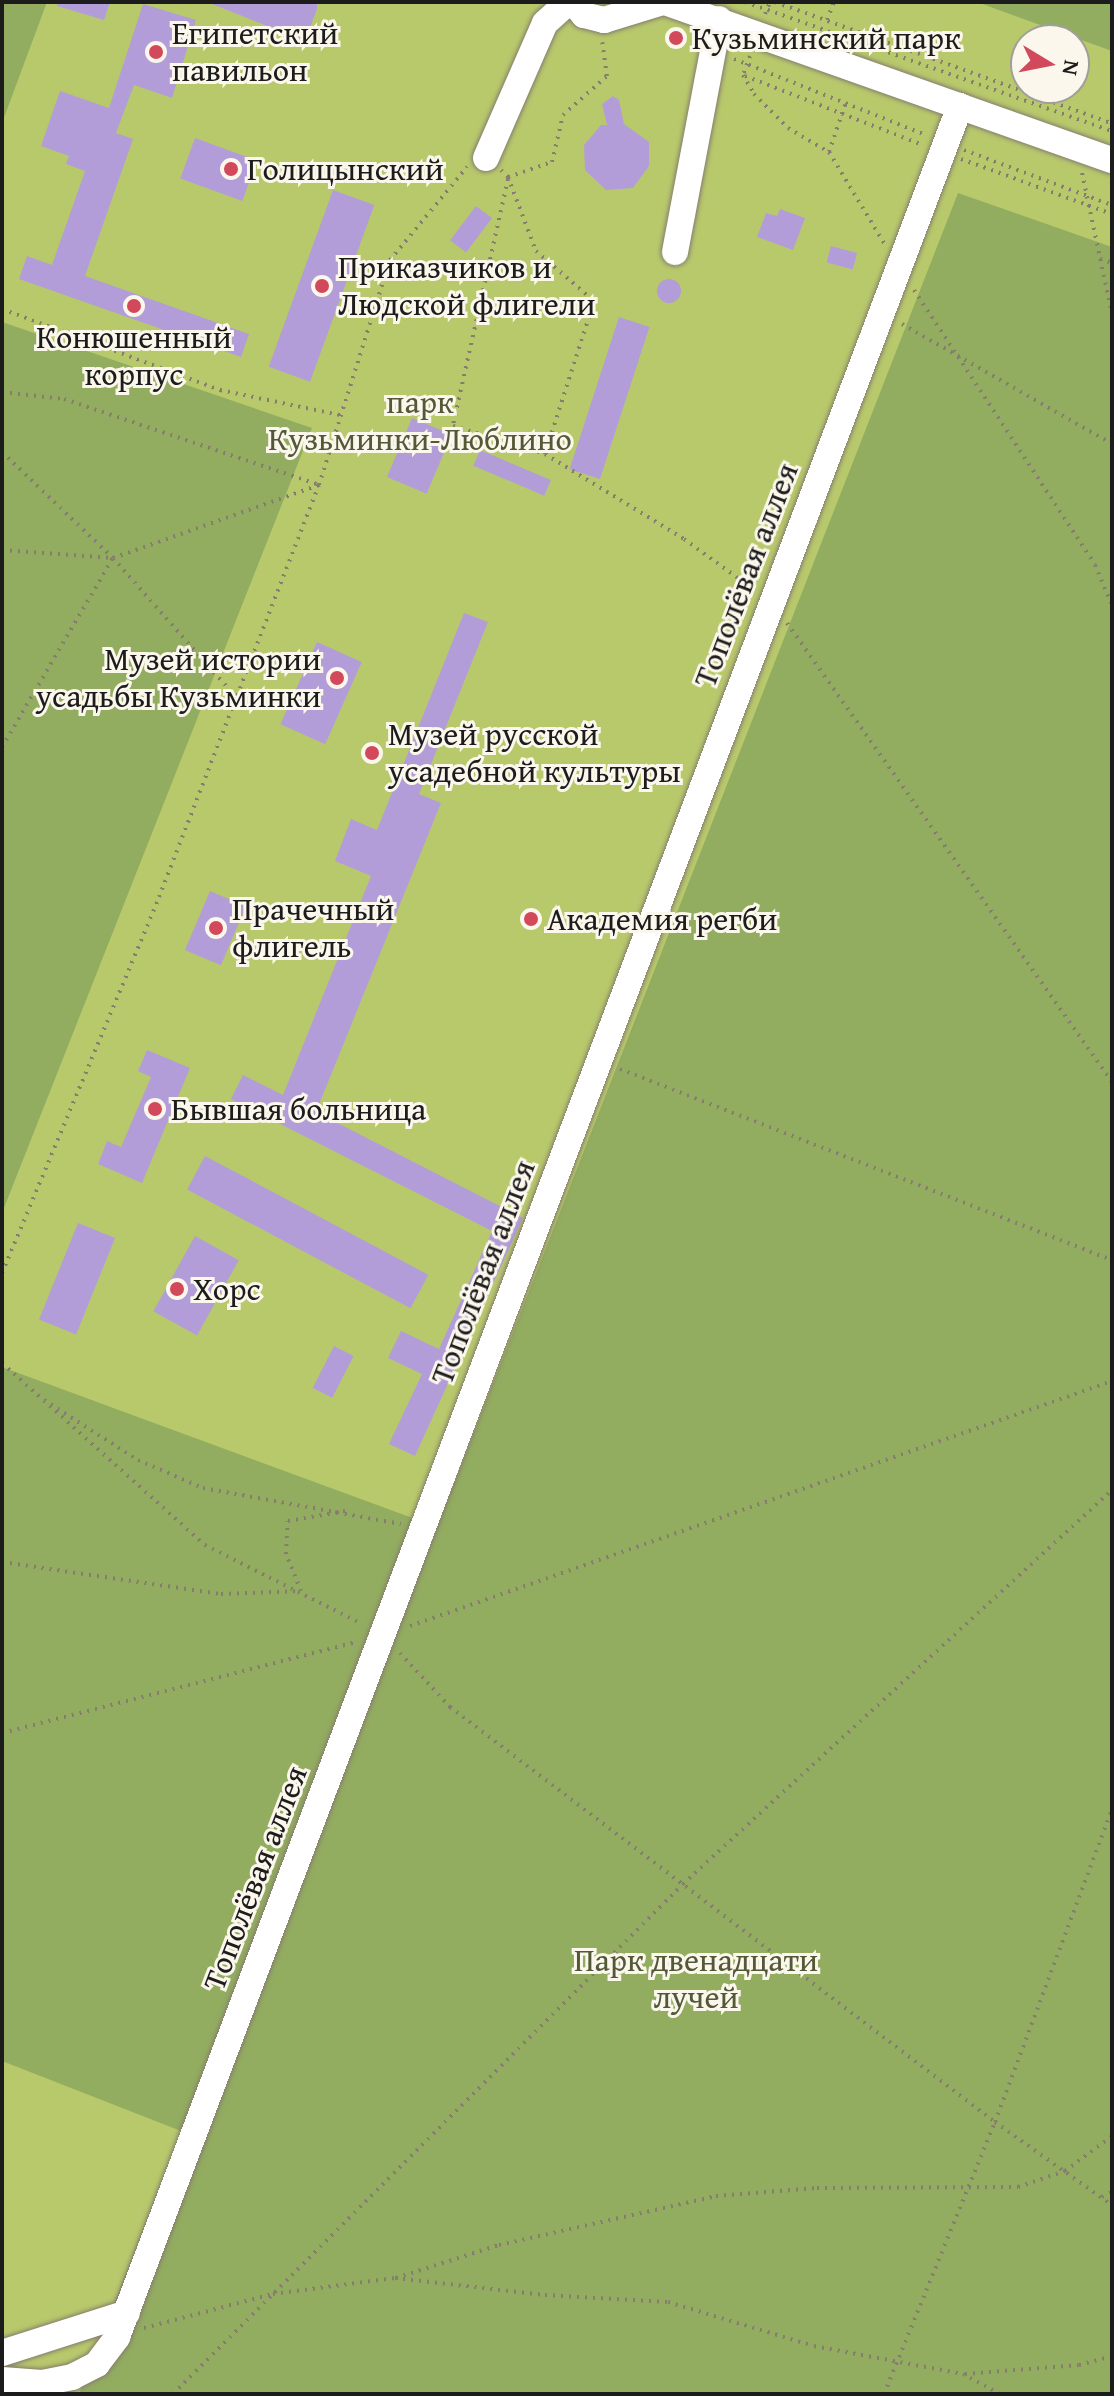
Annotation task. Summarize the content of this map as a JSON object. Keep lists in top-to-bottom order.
{
  "streets": {
    "street": ["Тополёвая аллея"]
  },
  "parks": ["парк Кузьминки-Люблино", "Парк двенадцати лучей"],
  "places": [
    "Кузьминский парк",
    "Египетский павильон",
    "Голицынский",
    "Приказчиков и Людской флигели",
    "Конюшенный корпус",
    "Музей истории усадьбы Кузьминки",
    "Музей русской усадебной культуры",
    "Академия регби",
    "Прачечный флигель",
    "Бывшая больница",
    "Хорс"
  ],
  "north": "right"
}
